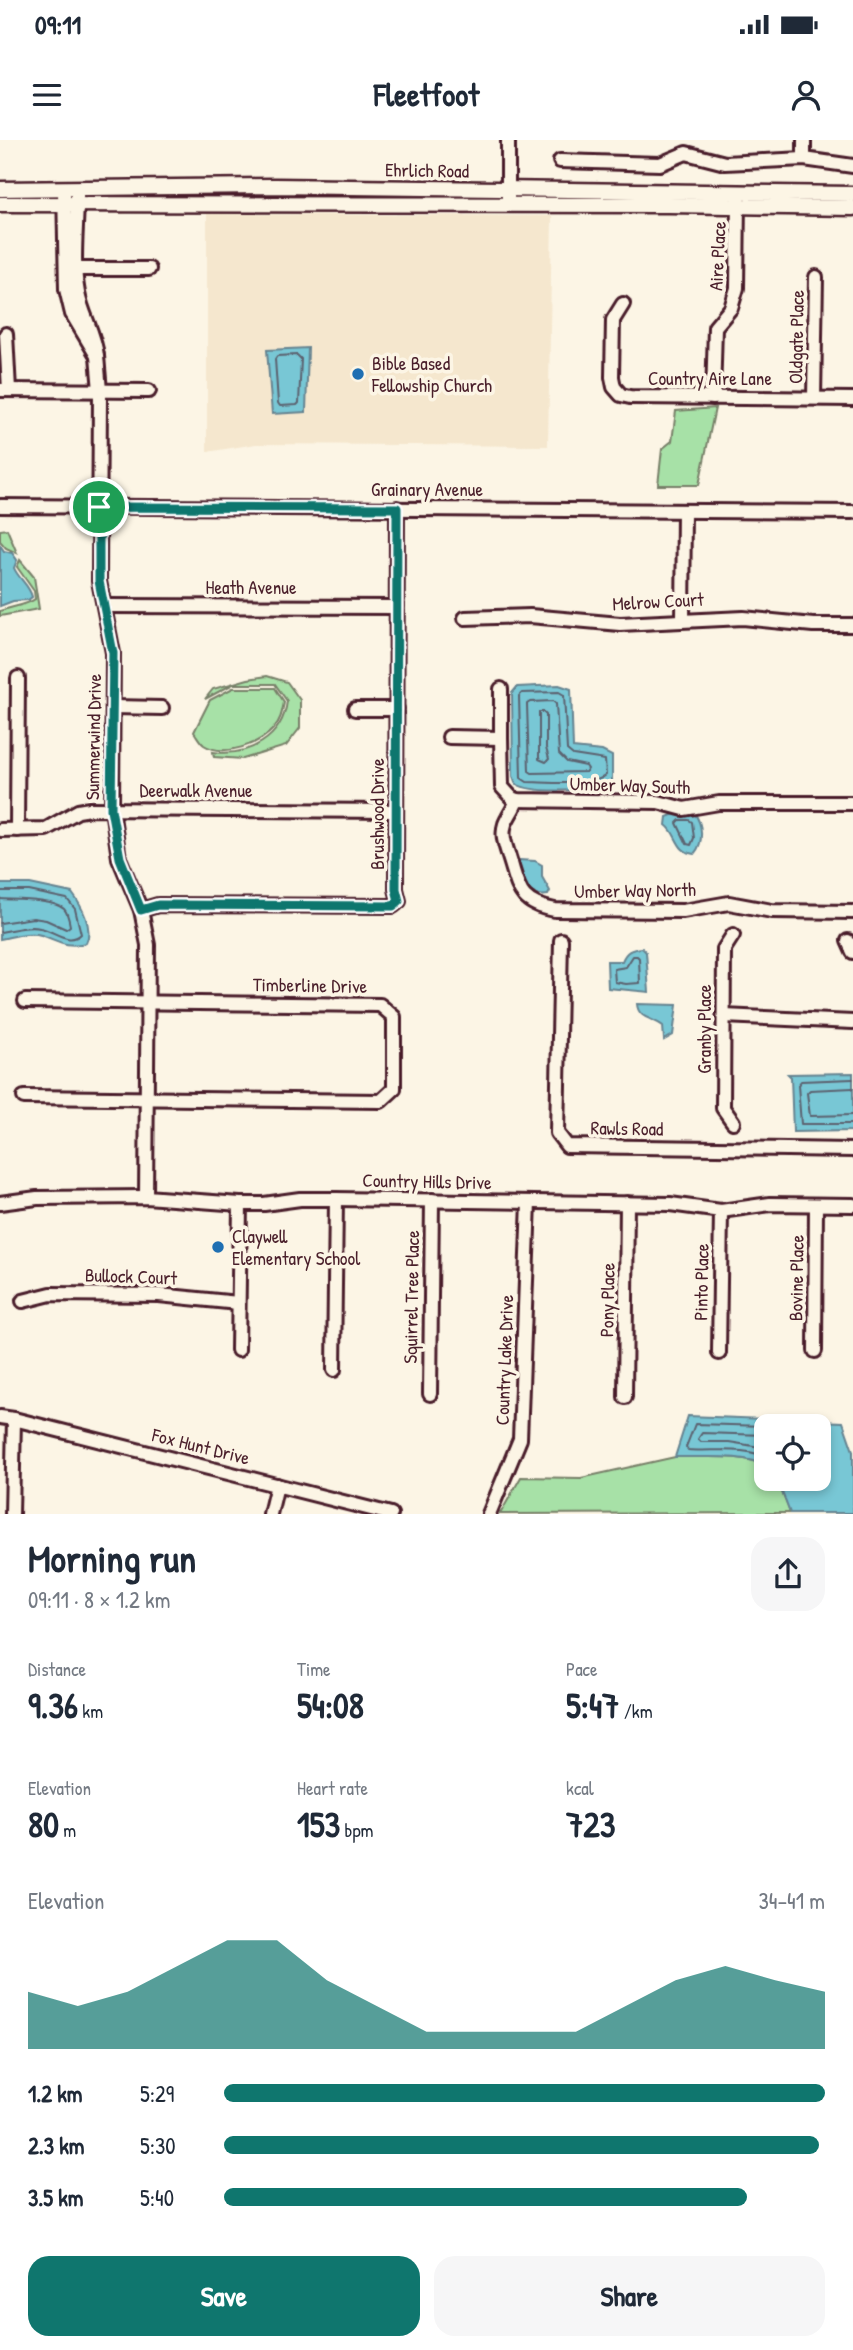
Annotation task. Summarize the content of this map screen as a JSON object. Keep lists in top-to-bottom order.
{
  "streets": {
    "main road": ["Ehrlich Road"],
    "street": [
      "Aire Place",
      "Oldgate Place",
      "Country Aire Lane",
      "Grainary Avenue",
      "Heath Avenue",
      "Melrow Court",
      "Summerwind Drive",
      "Umber Way South",
      "Deerwalk Avenue",
      "Brushwood Drive",
      "Umber Way North",
      "Timberline Drive",
      "Granby Place",
      "Rawls Road",
      "Country Hills Drive",
      "Bullock Court",
      "Bovine Place",
      "Pinto Place",
      "Squirrel Tree Place",
      "Pony Place",
      "Country Lake Drive",
      "Fox Hunt Drive"
    ]
  },
  "crossings": [
    ["Ehrlich Road", "Aire Place"],
    ["Ehrlich Road", "Summerwind Drive"],
    ["Aire Place", "Country Aire Lane"],
    ["Oldgate Place", "Country Aire Lane"],
    ["Grainary Avenue", "Summerwind Drive"],
    ["Grainary Avenue", "Brushwood Drive"],
    ["Heath Avenue", "Summerwind Drive"],
    ["Heath Avenue", "Brushwood Drive"],
    ["Summerwind Drive", "Deerwalk Avenue"],
    ["Summerwind Drive", "Brushwood Drive"],
    ["Summerwind Drive", "Timberline Drive"],
    ["Summerwind Drive", "Country Hills Drive"],
    ["Umber Way South", "Umber Way North"],
    ["Deerwalk Avenue", "Brushwood Drive"],
    ["Country Hills Drive", "Bovine Place"],
    ["Country Hills Drive", "Pinto Place"],
    ["Country Hills Drive", "Squirrel Tree Place"],
    ["Country Hills Drive", "Pony Place"],
    ["Country Hills Drive", "Country Lake Drive"]
  ],
  "places": ["Bible Based Fellowship Church", "Claywell Elementary School"],
  "page": {
    "status": "09:11",
    "header": "Fleetfoot",
    "heading": ["Morning run", "09:11 · 8 × 1.2 km"],
    "stats": [
      ["Distance", "9.36 km"],
      ["Time", "54:08"],
      ["Pace", "5:47 /km"],
      ["Elevation", "80 m"],
      ["Heart rate", "153 bpm"],
      ["kcal", "723"]
    ],
    "chart": ["Elevation", "34–41 m"],
    "list": [
      {
        "name": "1.2 km",
        "note": "5:29"
      },
      {
        "name": "2.3 km",
        "note": "5:30"
      },
      {
        "name": "3.5 km",
        "note": "5:40"
      }
    ],
    "buttons": ["Save", "Share"]
  }
}
